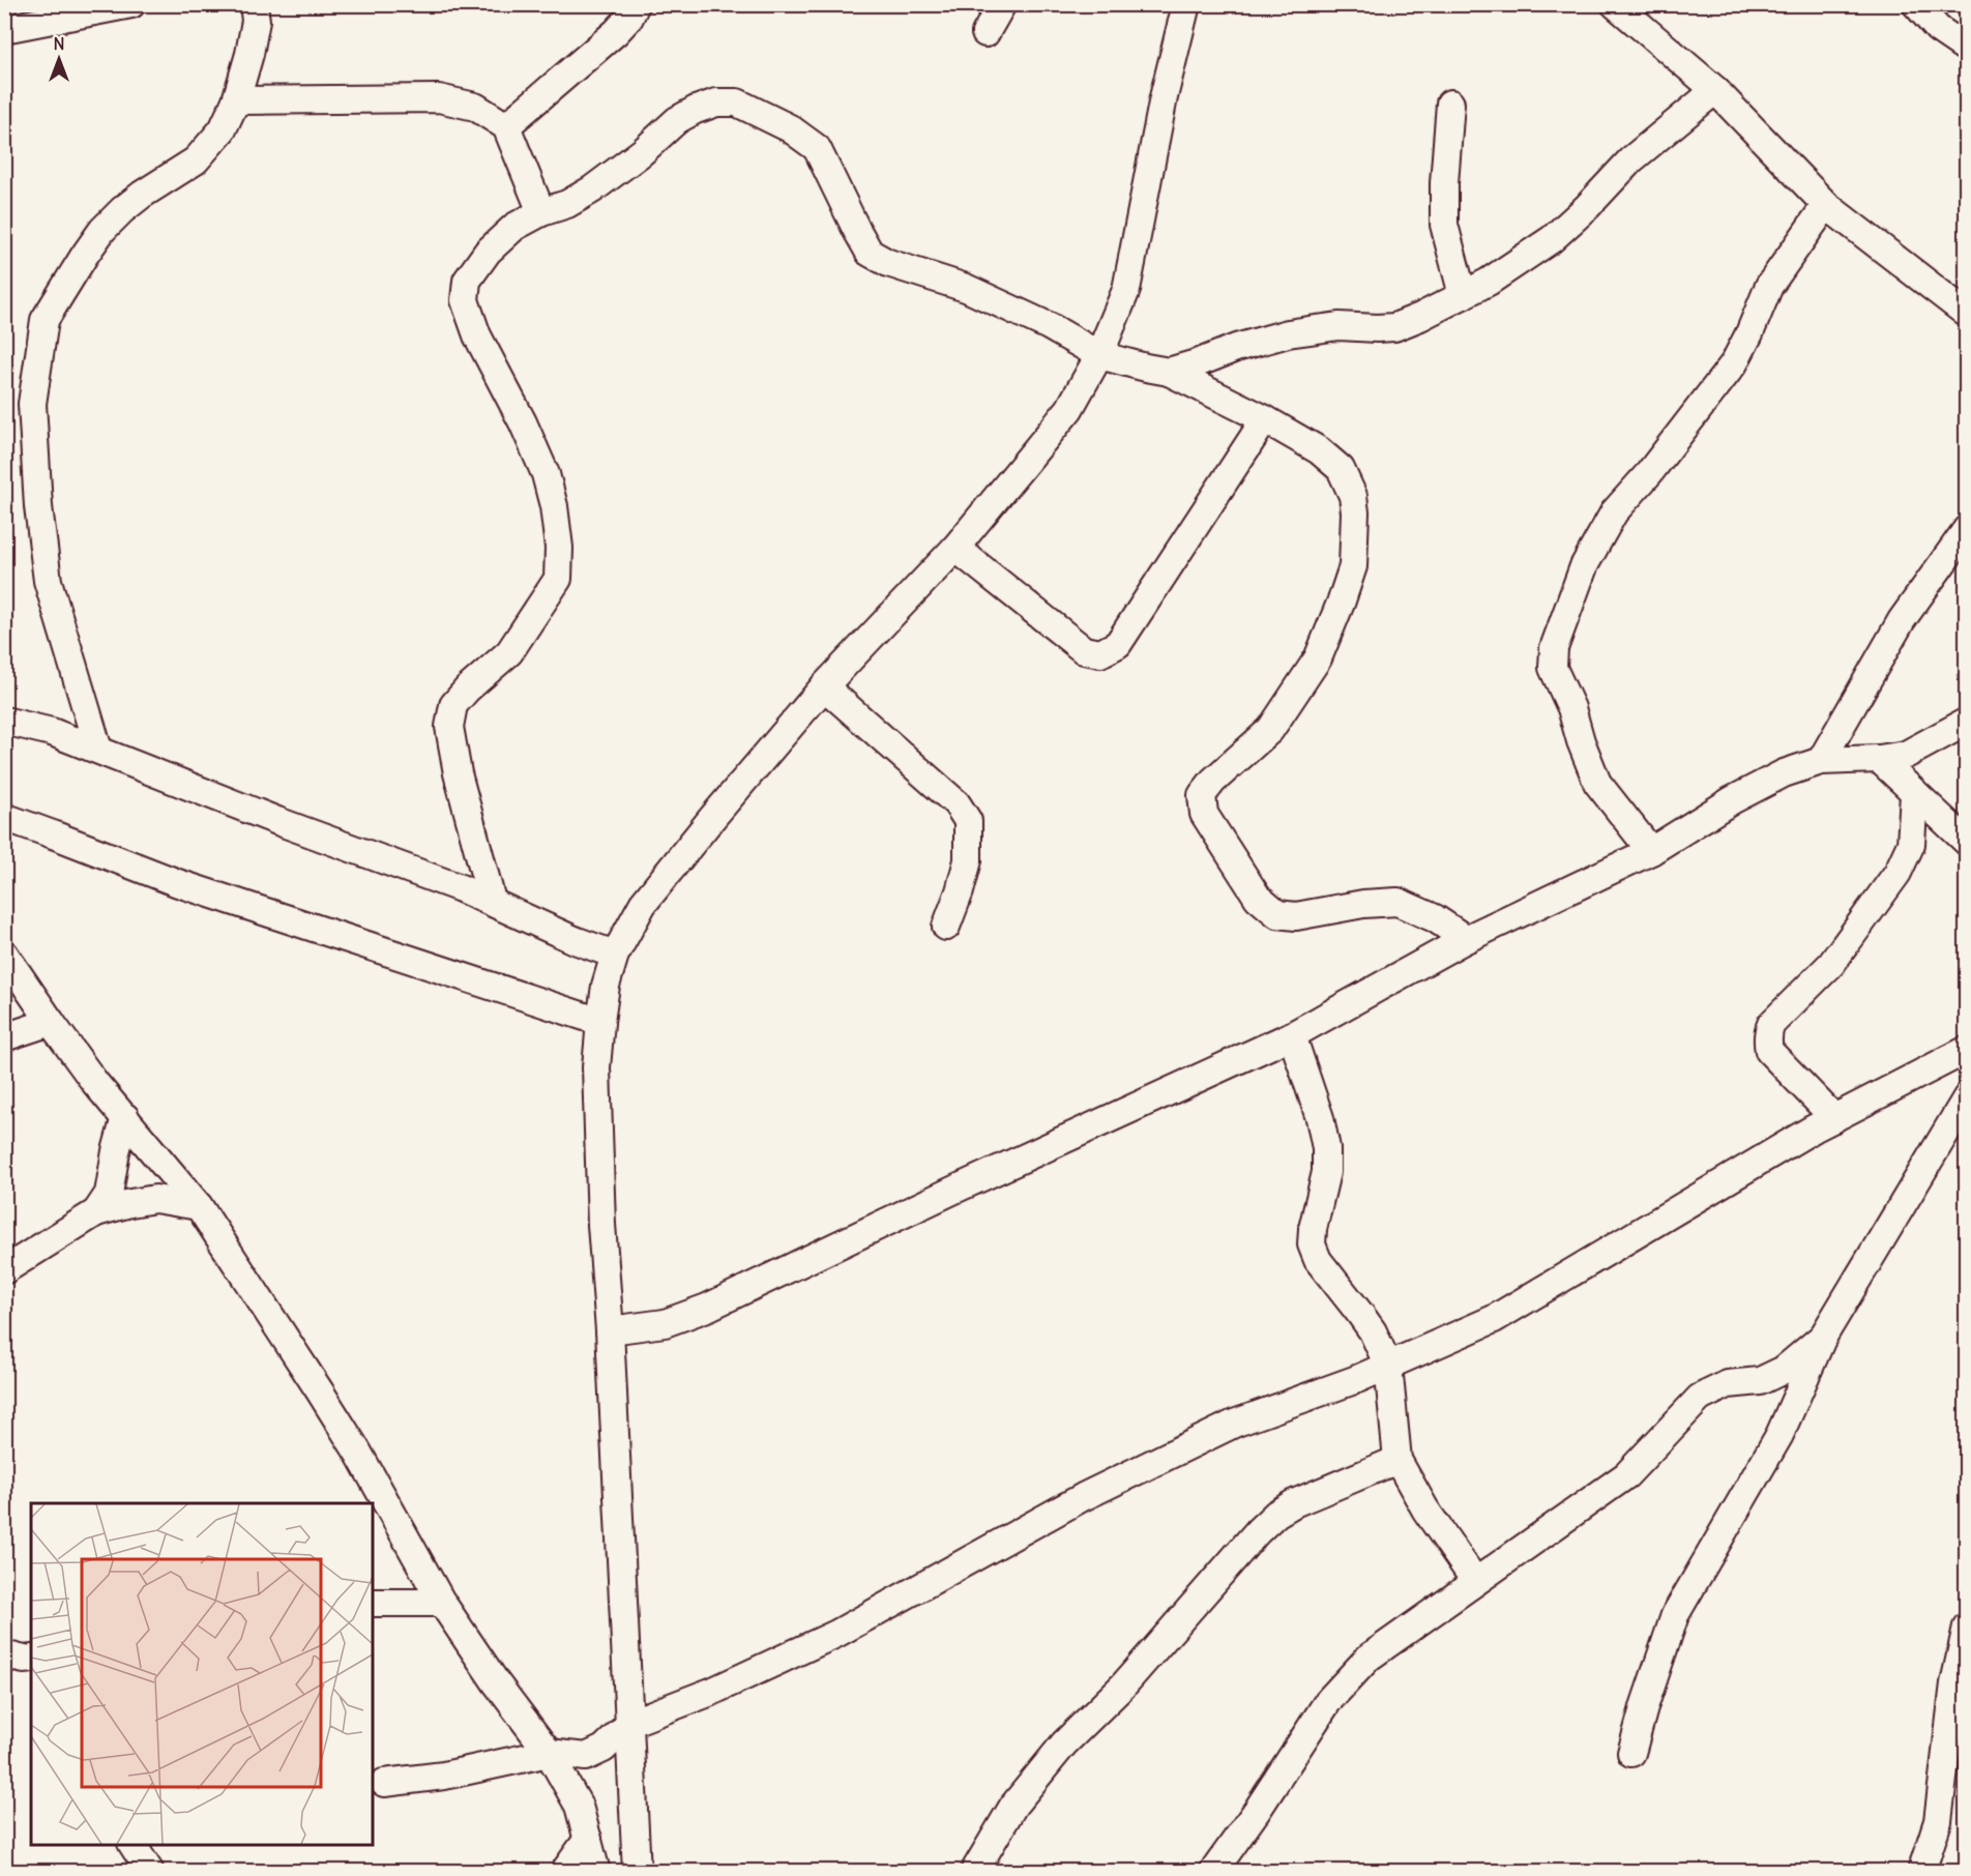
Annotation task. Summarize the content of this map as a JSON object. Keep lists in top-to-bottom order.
{
  "north": "top"
}
